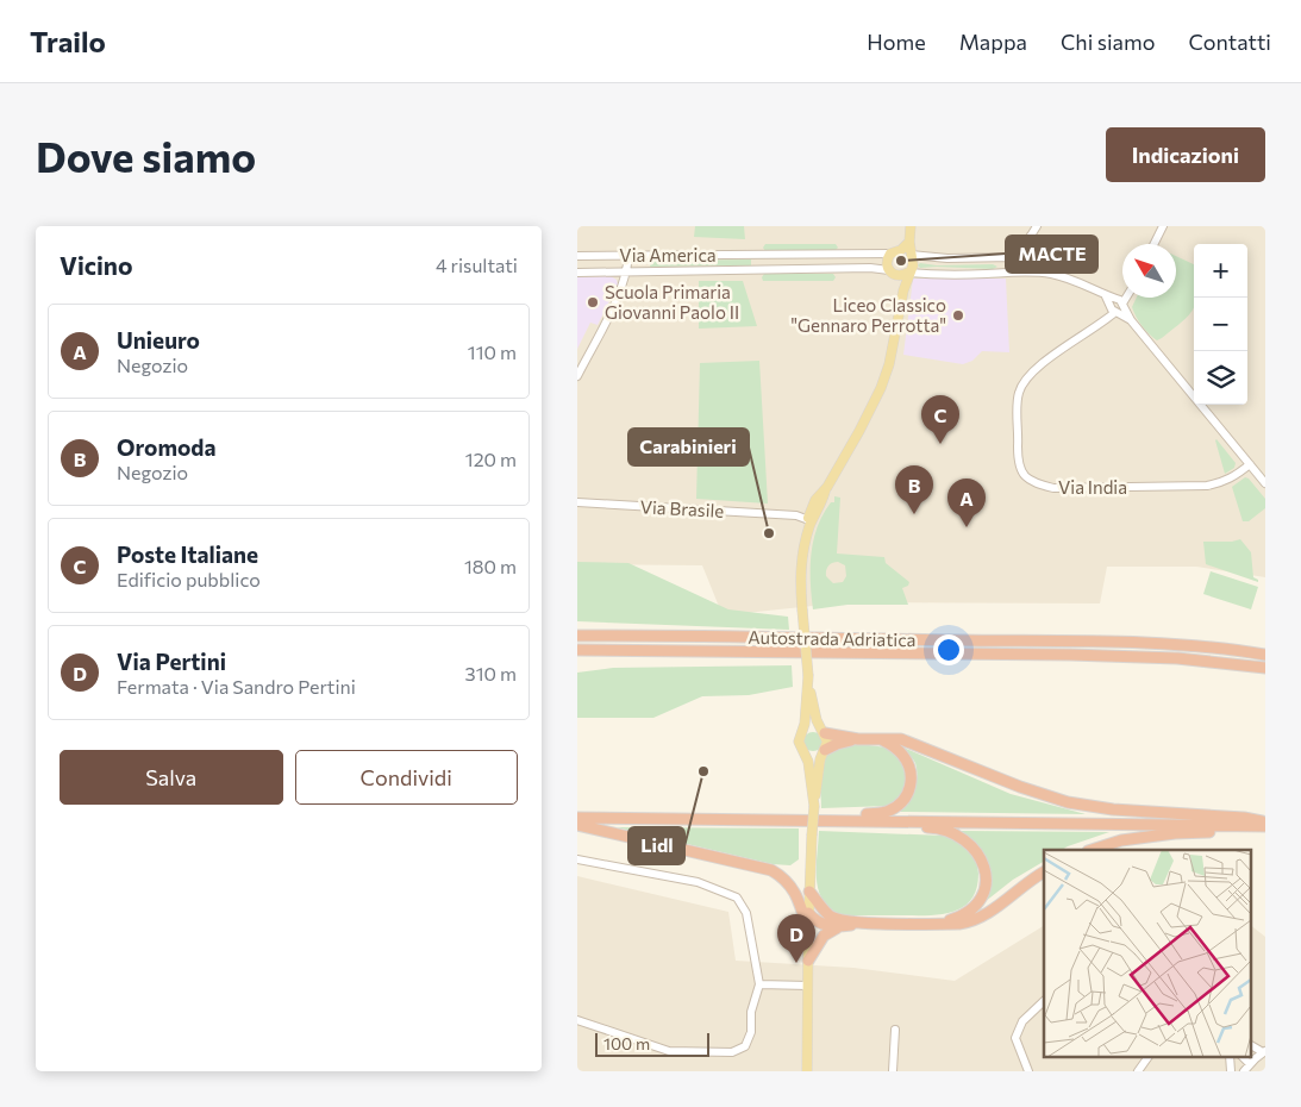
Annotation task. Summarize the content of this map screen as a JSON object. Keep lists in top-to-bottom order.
{
  "streets": {
    "highway": ["Autostrada Adriatica"],
    "street": ["Via America", "Via India", "Via Brasile"]
  },
  "places": [
    "MACTE",
    "Scuola Primaria Giovanni Paolo II",
    "Liceo Classico \"Gennaro Perrotta\"",
    "Carabinieri",
    "Lidl"
  ],
  "scale_bar": "100 m",
  "north": "top left",
  "page": {
    "header": "Trailo",
    "nav": [
      "Home",
      "Mappa",
      "Chi siamo",
      "Contatti"
    ],
    "buttons": [
      "Indicazioni",
      ["Salva", "Condividi"]
    ],
    "title": "Dove siamo",
    "heading": ["Vicino", "4 risultati"],
    "map_buttons": ["+", "−"],
    "list": [
      {
        "mark": "A",
        "name": "Unieuro",
        "note": "Negozio",
        "value": "110 m"
      },
      {
        "mark": "B",
        "name": "Oromoda",
        "note": "Negozio",
        "value": "120 m"
      },
      {
        "mark": "C",
        "name": "Poste Italiane",
        "note": "Edificio pubblico",
        "value": "180 m"
      },
      {
        "mark": "D",
        "name": "Via Pertini",
        "note": "Fermata · Via Sandro Pertini",
        "value": "310 m"
      }
    ],
    "pins": [
      "C",
      "B",
      "A",
      "D"
    ],
    "scale": "100 m"
  }
}
